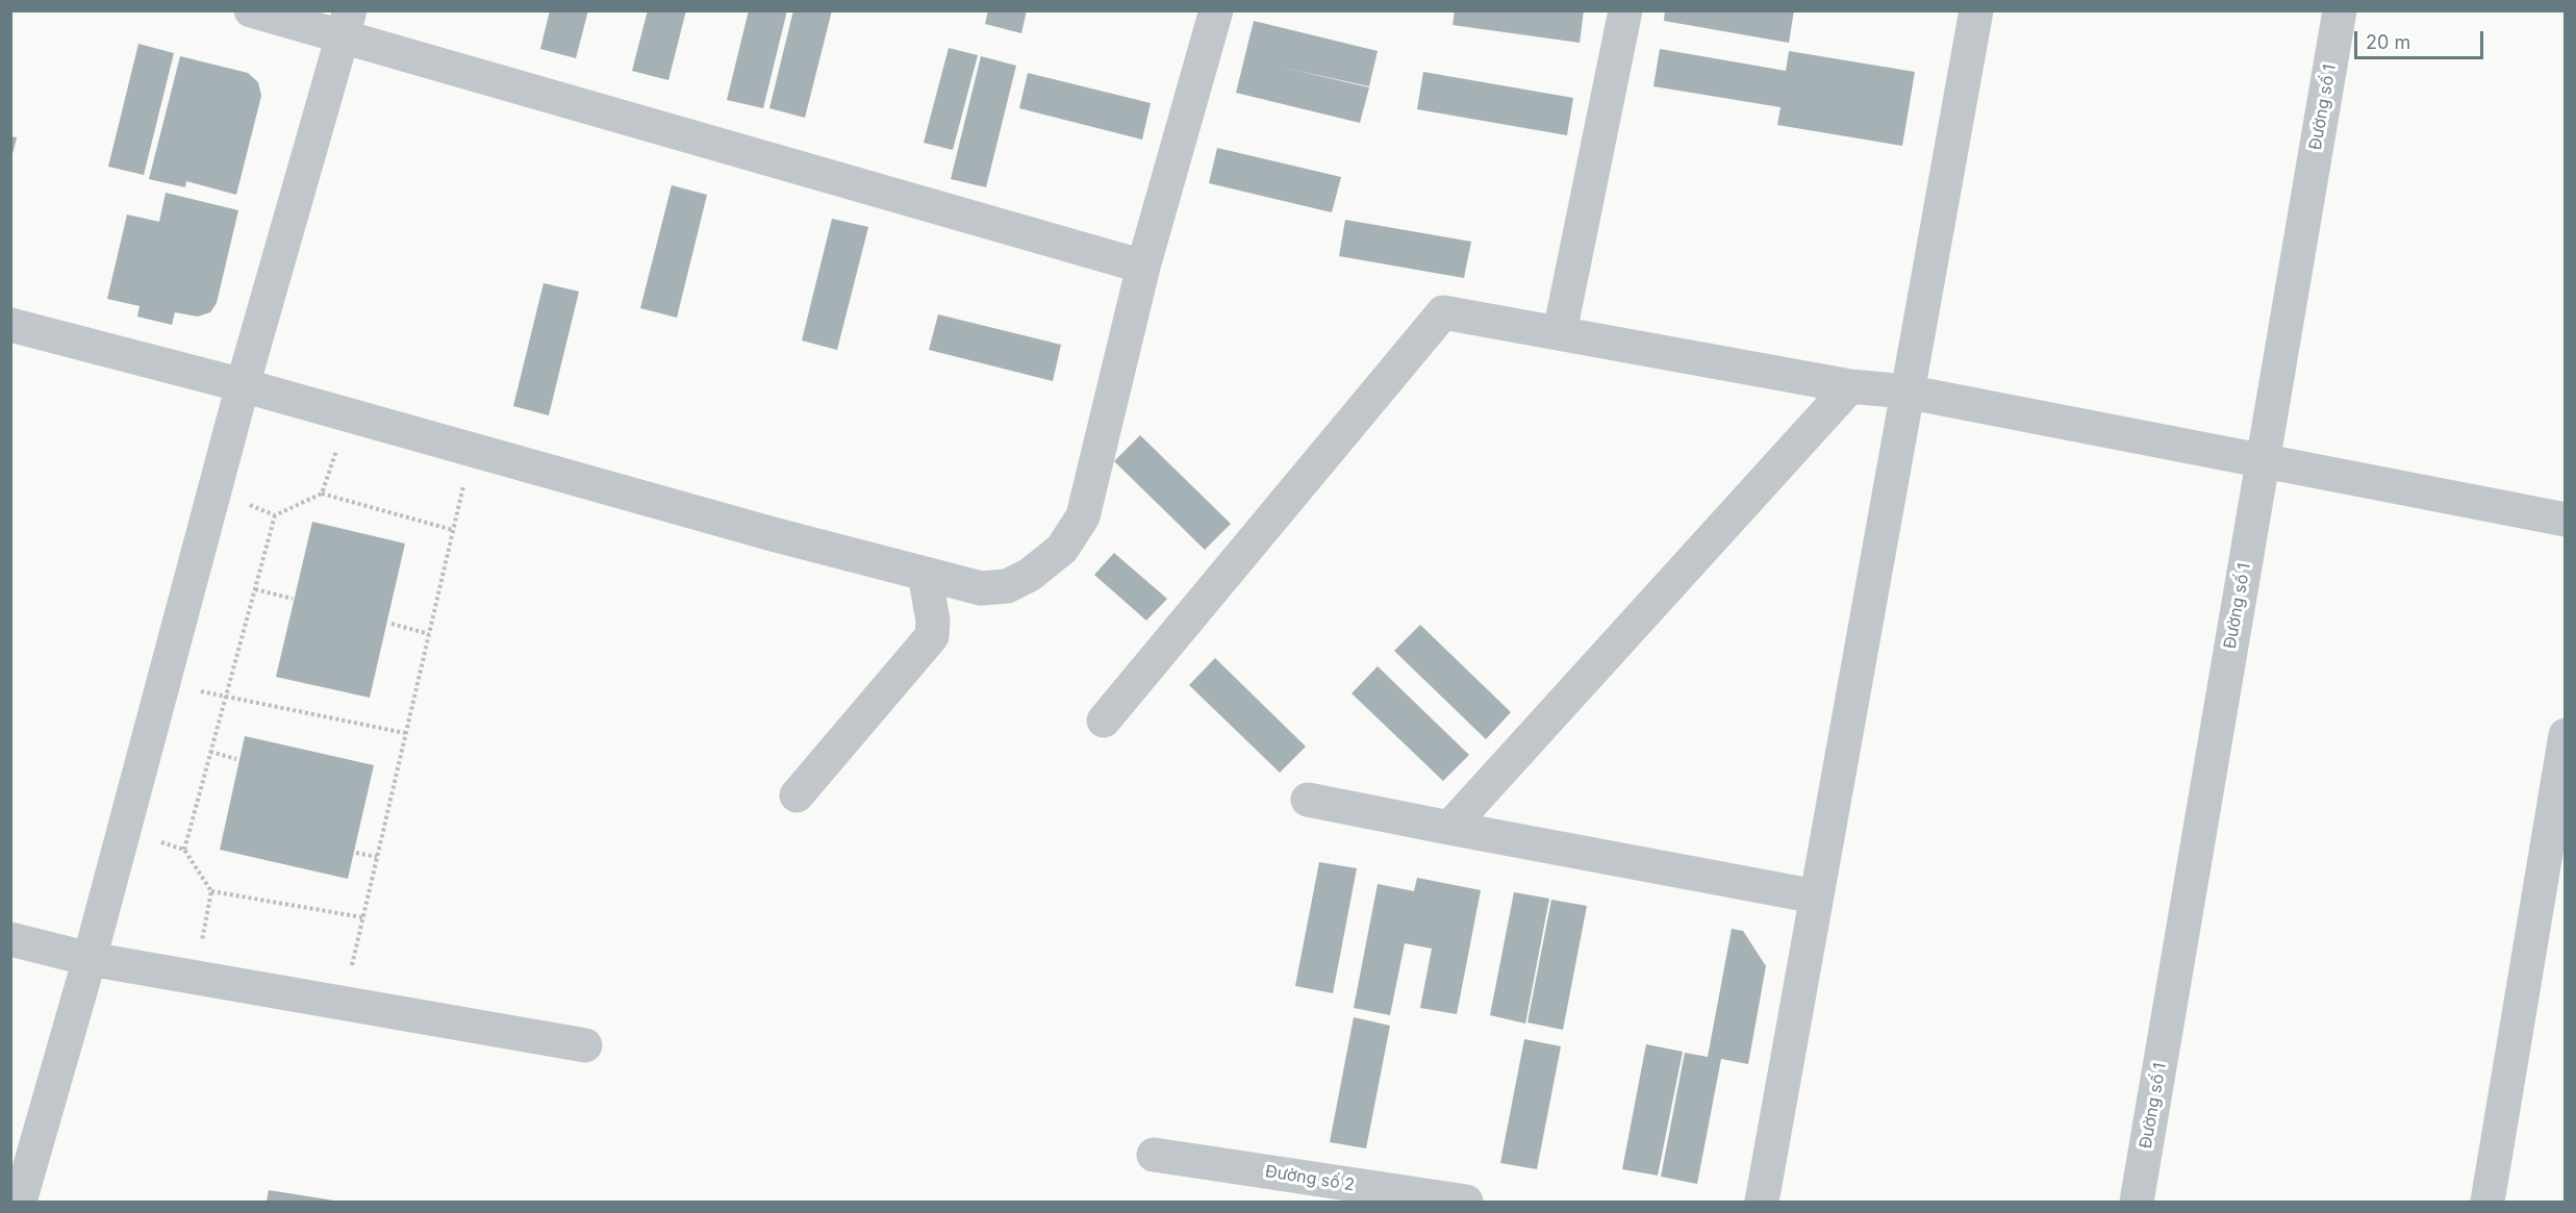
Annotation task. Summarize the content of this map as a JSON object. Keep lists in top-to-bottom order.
{
  "streets": {
    "street": ["Đường số 1", "Đường số 2"]
  },
  "scale_bar": "20 m"
}
